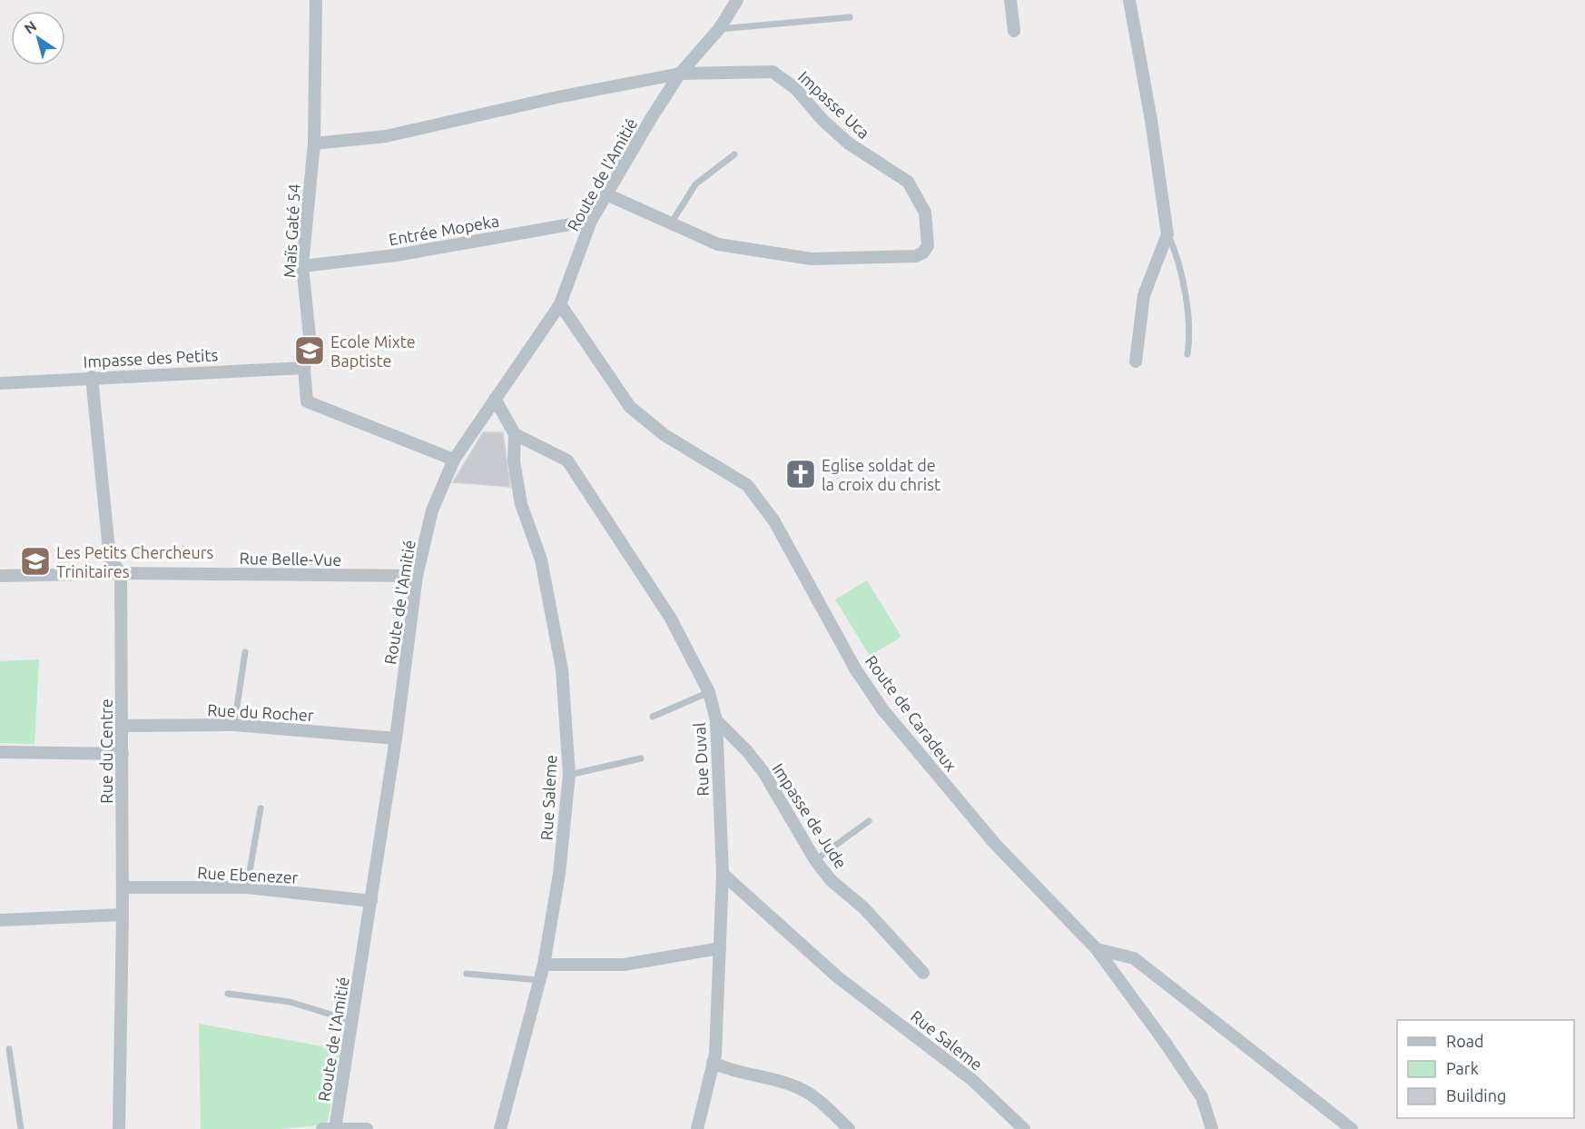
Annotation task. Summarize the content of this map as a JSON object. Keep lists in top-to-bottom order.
{
  "streets": {
    "street": [
      "Impasse Uca",
      "Route de l'Amitié",
      "Entrée Mopeka",
      "Maïs Gaté 54",
      "Impasse des Petits",
      "Rue Belle-Vue",
      "Rue du Rocher",
      "Route de Caradeux",
      "Rue du Centre",
      "Rue Duval",
      "Rue Saleme",
      "Impasse de Jude",
      "Rue Ebenezer"
    ]
  },
  "crossings": [
    ["Impasse Uca", "Route de l'Amitié"],
    ["Route de l'Amitié", "Entrée Mopeka"],
    ["Route de l'Amitié", "Maïs Gaté 54"],
    ["Route de l'Amitié", "Rue Belle-Vue"],
    ["Route de l'Amitié", "Rue du Rocher"],
    ["Route de l'Amitié", "Route de Caradeux"],
    ["Route de l'Amitié", "Rue Ebenezer"],
    ["Entrée Mopeka", "Maïs Gaté 54"],
    ["Maïs Gaté 54", "Impasse des Petits"],
    ["Impasse des Petits", "Rue du Centre"],
    ["Rue Belle-Vue", "Rue du Centre"],
    ["Rue du Rocher", "Rue du Centre"],
    ["Rue du Centre", "Rue Ebenezer"],
    ["Rue Duval", "Rue Saleme"],
    ["Rue Duval", "Impasse de Jude"]
  ],
  "places": {
    "school or university": ["Ecole Mixte Baptiste", "Les Petits Chercheurs Trinitaires"],
    "church": ["Eglise soldat de la croix du christ"]
  },
  "legend": ["Road", "Park", "Building"],
  "north": "top left"
}
